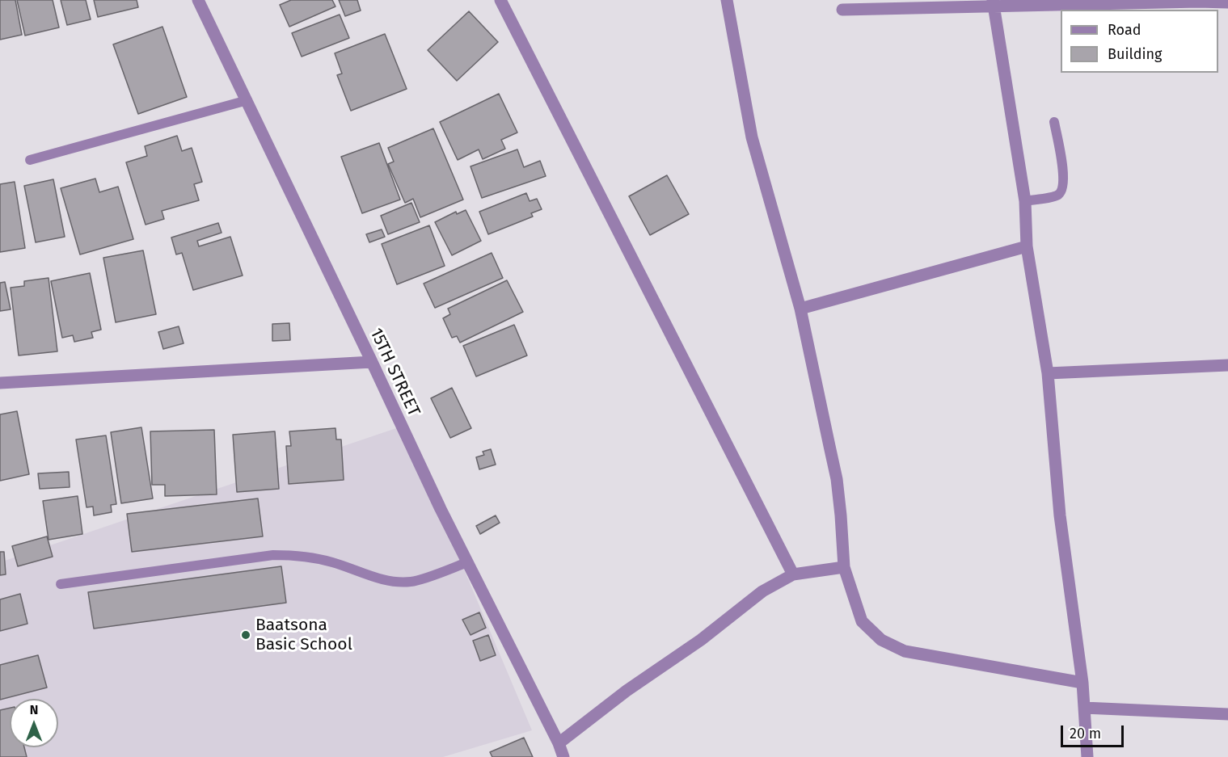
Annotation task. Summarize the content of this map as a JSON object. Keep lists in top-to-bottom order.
{
  "streets": {
    "street": ["15TH STREET"]
  },
  "places": ["Baatsona Basic School"],
  "legend": ["Road", "Building"],
  "scale_bar": "20 m",
  "north": "top"
}
